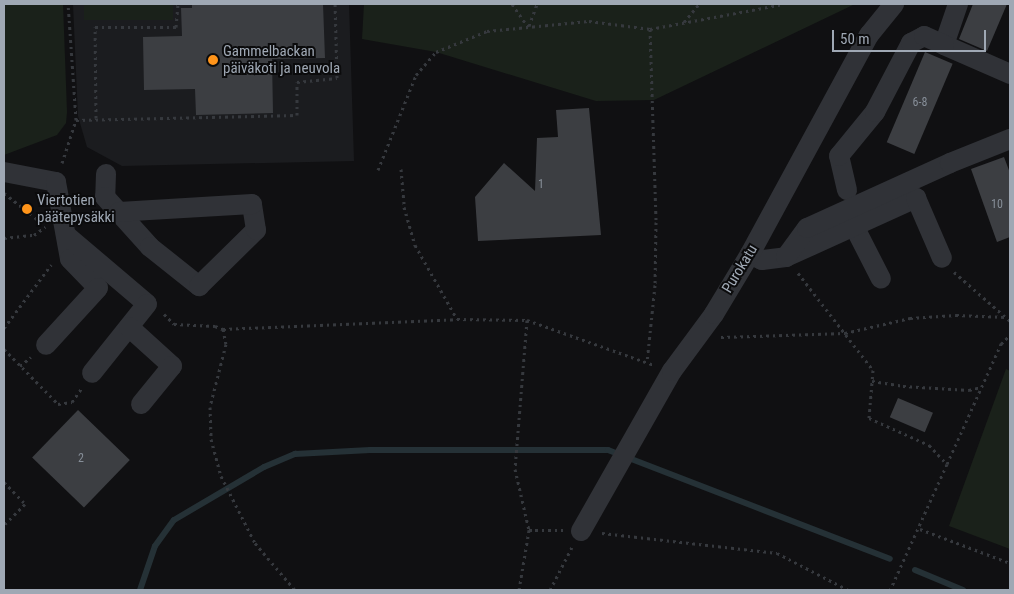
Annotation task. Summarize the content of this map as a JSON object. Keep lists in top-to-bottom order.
{
  "streets": {
    "street": ["Purokatu"]
  },
  "places": ["Gammelbackan päiväkoti ja neuvola", "Viertotien päätepysäkki"],
  "house_numbers": [
    "6-8",
    "1",
    "10",
    "2"
  ],
  "scale_bar": "50 m"
}
